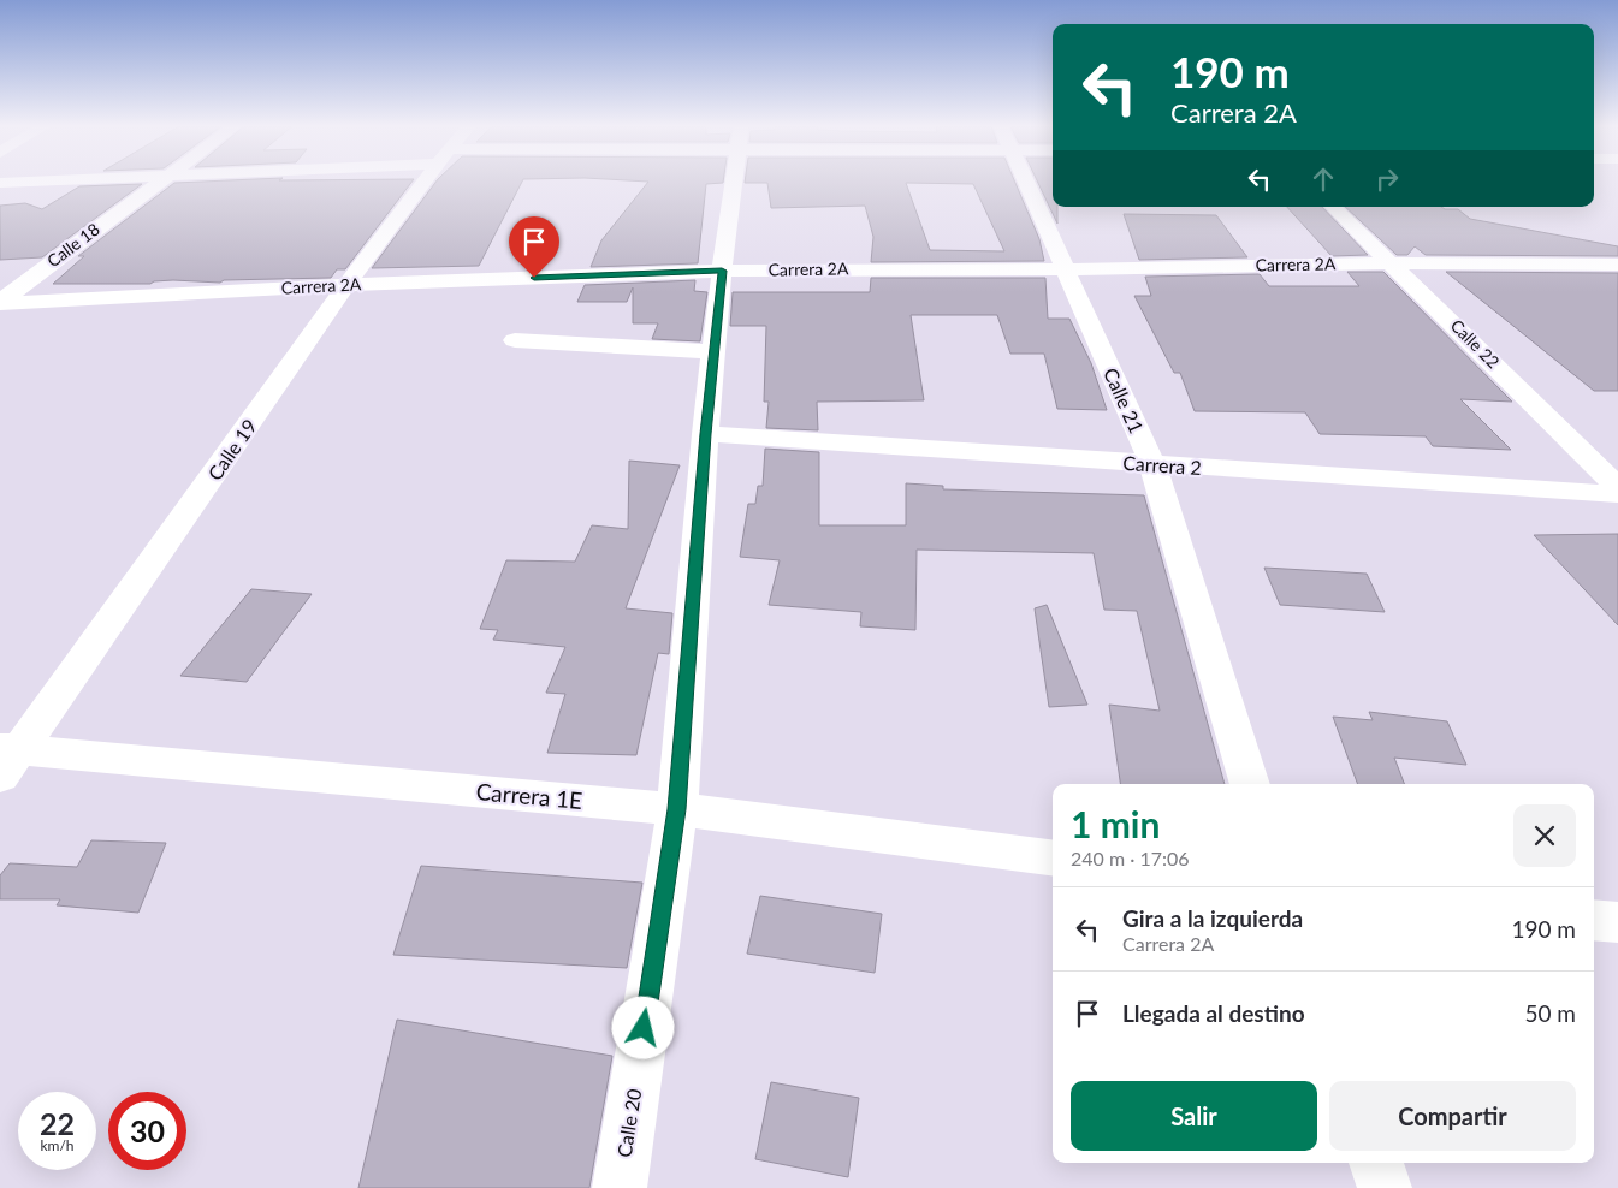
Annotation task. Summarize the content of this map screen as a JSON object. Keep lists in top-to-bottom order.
{
  "streets": {
    "street": [
      "Calle 18",
      "Carrera 2A",
      "Calle 22",
      "Calle 21",
      "Calle 19",
      "Carrera 2",
      "Carrera 1E",
      "Calle 20"
    ]
  },
  "crossings": [
    ["Calle 18", "Carrera 2A"],
    ["Carrera 2A", "Calle 22"],
    ["Carrera 2A", "Calle 21"],
    ["Carrera 2A", "Calle 19"],
    ["Carrera 2A", "Calle 20"],
    ["Calle 21", "Carrera 2"],
    ["Calle 19", "Carrera 1E"],
    ["Carrera 2", "Calle 20"],
    ["Carrera 1E", "Calle 20"]
  ],
  "page": {
    "turn": ["190 m", "Carrera 2A"],
    "heading": ["1 min", "240 m · 17:06"],
    "list": [
      {
        "name": "Gira a la izquierda",
        "note": "Carrera 2A",
        "value": "190 m"
      },
      {
        "name": "Llegada al destino",
        "value": "50 m"
      }
    ],
    "buttons": ["Salir", "Compartir"],
    "speed": "22 km/h",
    "limit": "30"
  }
}
